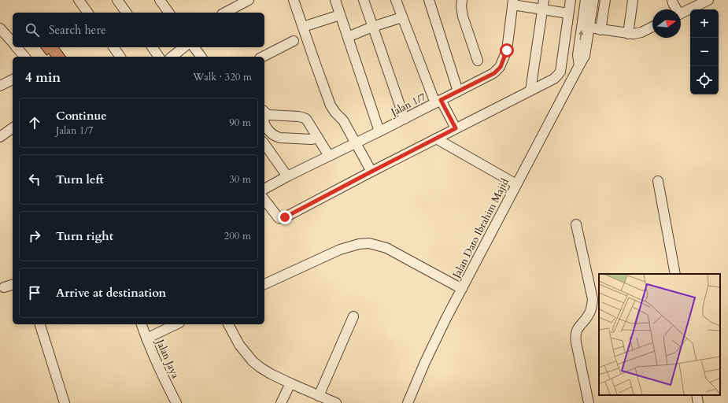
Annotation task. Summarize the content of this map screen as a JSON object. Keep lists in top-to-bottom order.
{
  "streets": {
    "street": ["Jalan 1/7", "Jalan Dato Ibrahim Majid", "Jalan Jaya"]
  },
  "north": "right",
  "page": {
    "map_buttons": ["+", "−"],
    "search": "Search here",
    "heading": ["4 min", "Walk · 320 m"],
    "list": [
      ["Continue", "Jalan 1/7", "90 m"],
      ["Turn left", "30 m"],
      ["Turn right", "200 m"],
      "Arrive at destination"
    ]
  }
}
